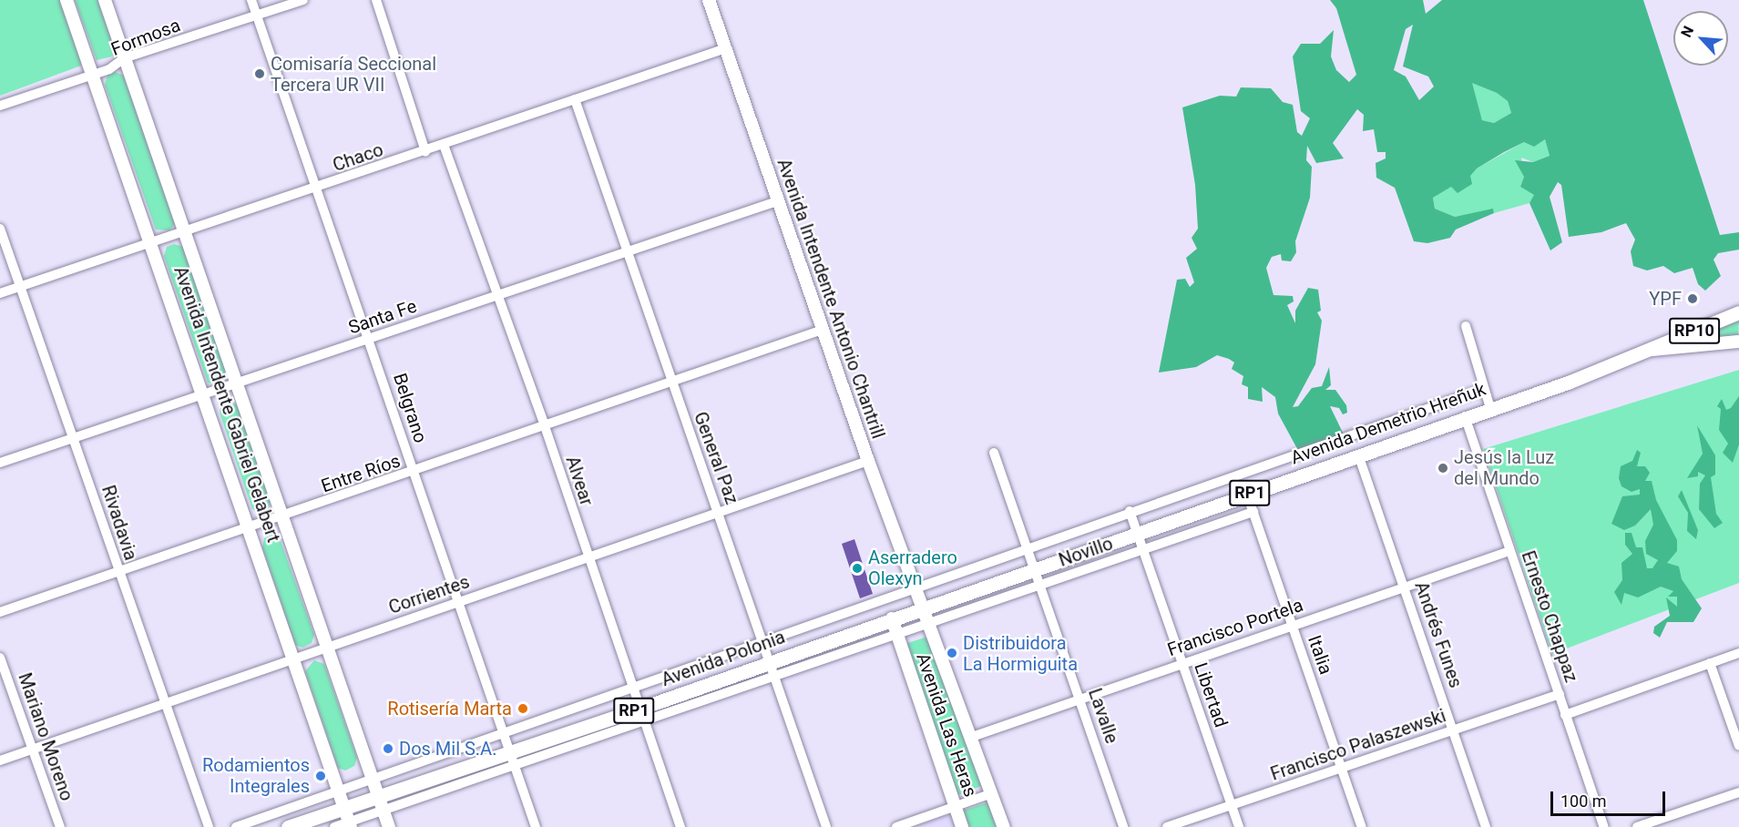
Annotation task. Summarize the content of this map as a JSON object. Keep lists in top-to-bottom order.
{
  "streets": {
    "main road": [
      "Avenida Intendente Antonio Chantrill",
      "RP10",
      "Avenida Intendente Gabriel Gelabert",
      "Avenida Demetrio Hreñuk",
      "RP1",
      "Avenida Polonia",
      "Avenida Las Heras"
    ],
    "street": [
      "Formosa",
      "Chaco",
      "Santa Fe",
      "Belgrano",
      "General Paz",
      "Entre Ríos",
      "Alvear",
      "Rivadavia",
      "Novillo",
      "Corrientes",
      "Ernesto Chappaz",
      "Francisco Portela",
      "Andrés Funes",
      "Italia",
      "Libertad",
      "Lavalle",
      "Mariano Moreno",
      "Francisco Palaszewski"
    ]
  },
  "crossings": [
    ["Formosa", "Avenida Intendente Gabriel Gelabert"],
    ["Formosa", "Belgrano"],
    ["Chaco", "Avenida Intendente Antonio Chantrill"],
    ["Chaco", "Avenida Intendente Gabriel Gelabert"],
    ["Chaco", "Belgrano"],
    ["Chaco", "General Paz"],
    ["Chaco", "Alvear"],
    ["Chaco", "Rivadavia"],
    ["Avenida Intendente Antonio Chantrill", "Santa Fe"],
    ["Avenida Intendente Antonio Chantrill", "Avenida Demetrio Hreñuk"],
    ["Avenida Intendente Antonio Chantrill", "Entre Ríos"],
    ["Avenida Intendente Antonio Chantrill", "Corrientes"],
    ["Avenida Intendente Antonio Chantrill", "Avenida Polonia"],
    ["Avenida Intendente Antonio Chantrill", "Avenida Las Heras"],
    ["Santa Fe", "Avenida Intendente Gabriel Gelabert"],
    ["Santa Fe", "Belgrano"],
    ["Santa Fe", "General Paz"],
    ["Santa Fe", "Alvear"],
    ["Santa Fe", "Rivadavia"],
    ["RP10", "Avenida Demetrio Hreñuk"],
    ["RP10", "RP1"],
    ["Avenida Intendente Gabriel Gelabert", "Entre Ríos"],
    ["Avenida Intendente Gabriel Gelabert", "Corrientes"],
    ["Avenida Intendente Gabriel Gelabert", "Avenida Polonia"],
    ["Belgrano", "Entre Ríos"],
    ["Belgrano", "Corrientes"],
    ["Belgrano", "Avenida Polonia"],
    ["Avenida Demetrio Hreñuk", "RP1"],
    ["Avenida Demetrio Hreñuk", "Ernesto Chappaz"],
    ["Avenida Demetrio Hreñuk", "Andrés Funes"],
    ["Avenida Demetrio Hreñuk", "Italia"],
    ["Avenida Demetrio Hreñuk", "Avenida Polonia"],
    ["Avenida Demetrio Hreñuk", "Libertad"],
    ["Avenida Demetrio Hreñuk", "Lavalle"],
    ["Avenida Demetrio Hreñuk", "Avenida Las Heras"],
    ["General Paz", "Entre Ríos"],
    ["General Paz", "Corrientes"],
    ["General Paz", "Avenida Polonia"],
    ["Entre Ríos", "Alvear"],
    ["Entre Ríos", "Rivadavia"],
    ["Alvear", "Corrientes"],
    ["Alvear", "Avenida Polonia"],
    ["Rivadavia", "Corrientes"],
    ["Novillo", "Italia"],
    ["Novillo", "Avenida Polonia"],
    ["Novillo", "Libertad"],
    ["Novillo", "Lavalle"],
    ["Novillo", "Avenida Las Heras"],
    ["Corrientes", "Mariano Moreno"],
    ["Ernesto Chappaz", "Francisco Portela"],
    ["Ernesto Chappaz", "Francisco Palaszewski"],
    ["Francisco Portela", "Andrés Funes"],
    ["Francisco Portela", "Italia"],
    ["Francisco Portela", "Libertad"],
    ["Francisco Portela", "Lavalle"],
    ["Francisco Portela", "Avenida Las Heras"],
    ["Andrés Funes", "Francisco Palaszewski"],
    ["Italia", "Francisco Palaszewski"],
    ["Avenida Polonia", "Avenida Las Heras"],
    ["Libertad", "Francisco Palaszewski"]
  ],
  "places": [
    "Comisaría Seccional Tercera UR VII",
    "YPF",
    "Jesús la Luz del Mundo",
    "Aserradero Olexyn",
    "Distribuidora La Hormiguita",
    "Rotisería Marta",
    "Dos Mil S.A.",
    "Rodamientos Integrales"
  ],
  "scale_bar": "100 m",
  "north": "top left"
}
